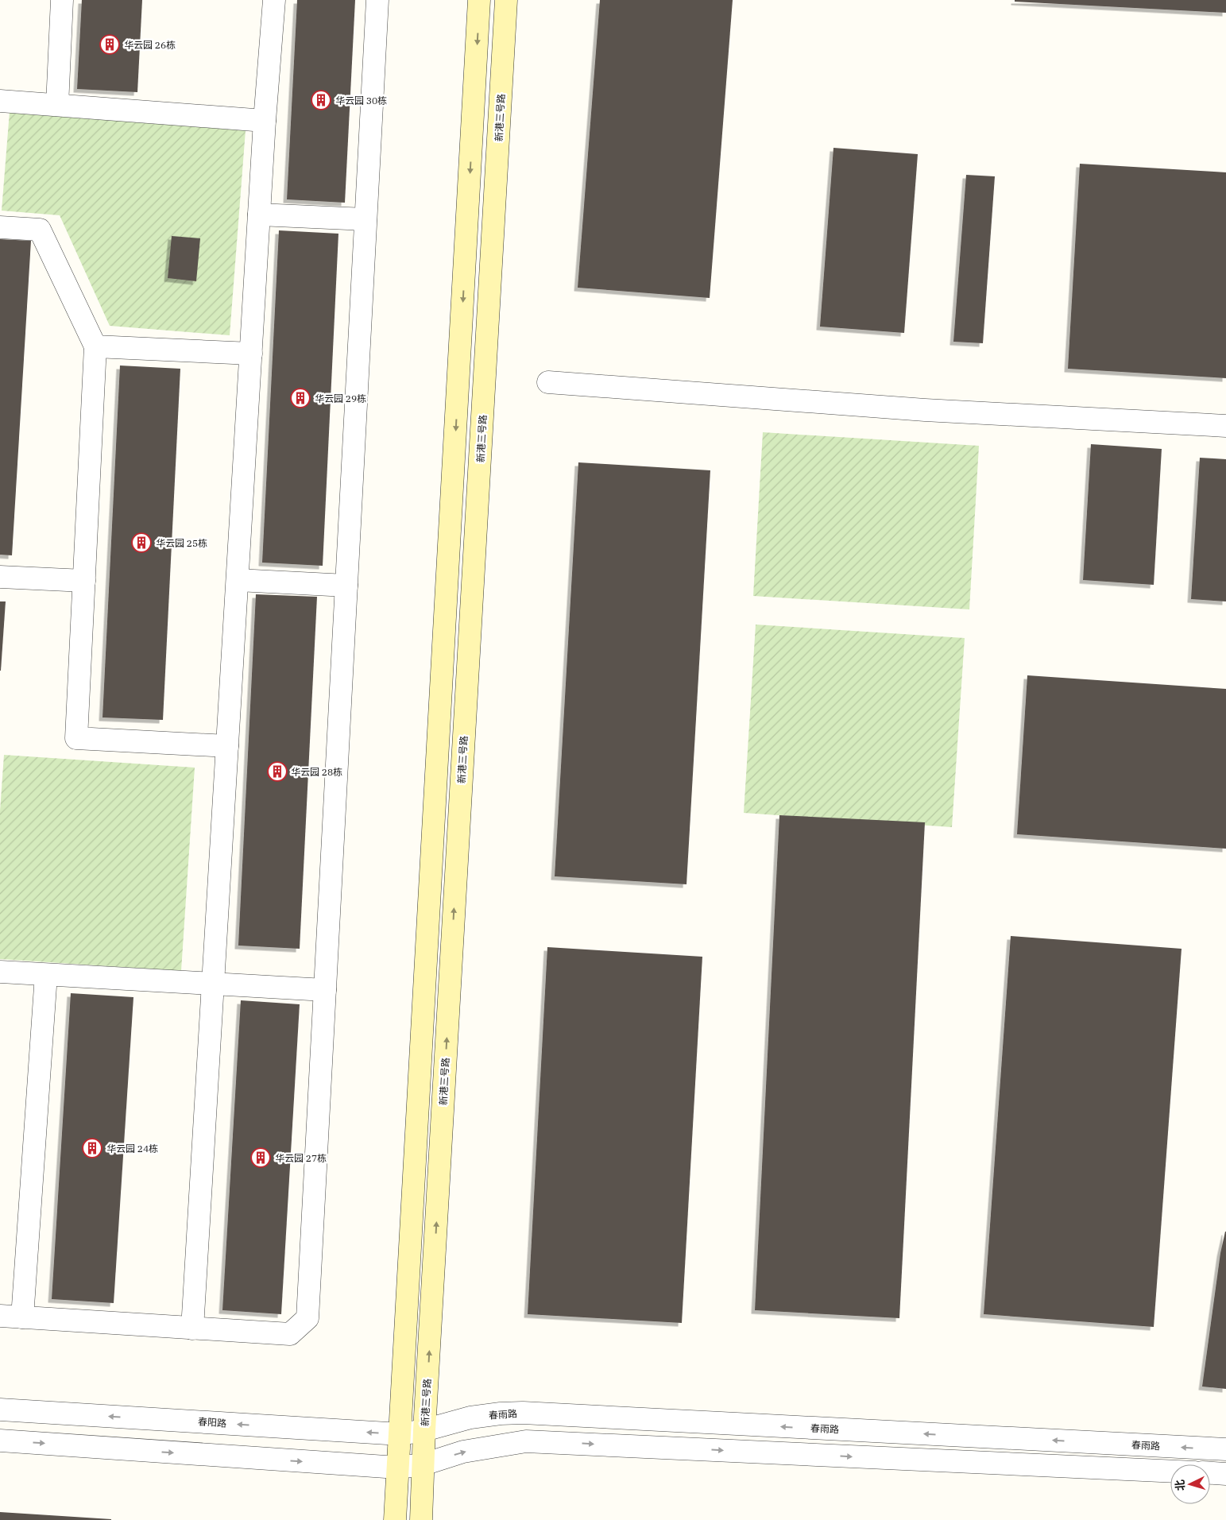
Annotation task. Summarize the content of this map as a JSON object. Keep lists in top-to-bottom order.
{
  "streets": {
    "main road": ["新港三号路"],
    "street": ["春雨路", "春阳路"]
  },
  "crossings": [
    ["新港三号路", "春雨路"],
    ["新港三号路", "春阳路"],
    ["春雨路", "春阳路"]
  ],
  "places": {
    "building": [
      "华云园 26栋",
      "华云园 30栋",
      "华云园 29栋",
      "华云园 25栋",
      "华云园 28栋",
      "华云园 24栋",
      "华云园 27栋"
    ]
  },
  "north": "left"
}
